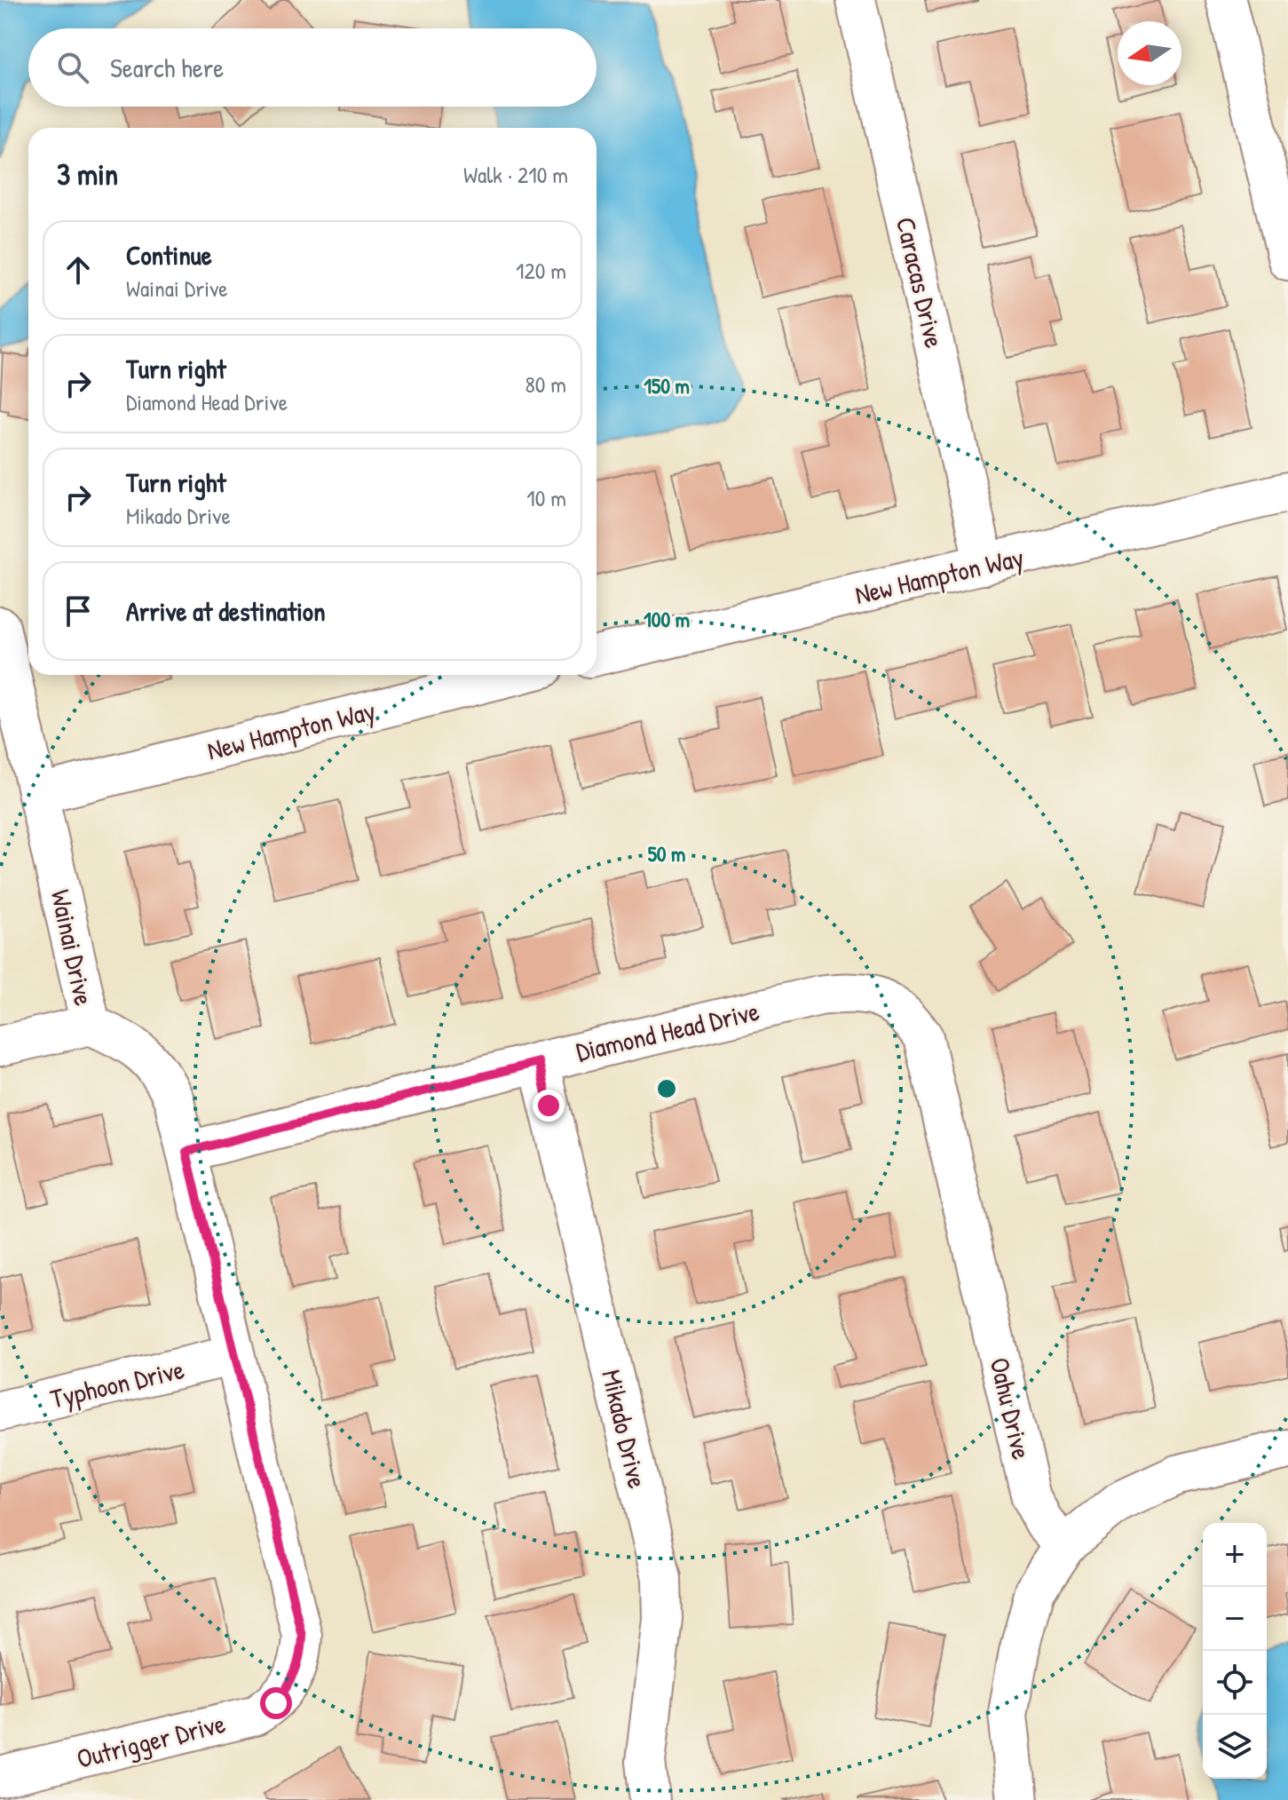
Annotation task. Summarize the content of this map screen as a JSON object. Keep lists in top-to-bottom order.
{
  "streets": {
    "street": [
      "Caracas Drive",
      "New Hampton Way",
      "Wainai Drive",
      "Diamond Head Drive",
      "Typhoon Drive",
      "Oahu Drive",
      "Mikado Drive",
      "Outrigger Drive"
    ]
  },
  "crossings": [
    ["Caracas Drive", "New Hampton Way"],
    ["New Hampton Way", "Wainai Drive"],
    ["Wainai Drive", "Diamond Head Drive"],
    ["Wainai Drive", "Typhoon Drive"],
    ["Wainai Drive", "Outrigger Drive"],
    ["Diamond Head Drive", "Oahu Drive"],
    ["Diamond Head Drive", "Mikado Drive"]
  ],
  "north": "left",
  "page": {
    "search": "Search here",
    "heading": ["3 min", "Walk · 210 m"],
    "list": [
      ["Continue", "Wainai Drive", "120 m"],
      ["Turn right", "Diamond Head Drive", "80 m"],
      ["Turn right", "Mikado Drive", "10 m"],
      "Arrive at destination"
    ],
    "map_buttons": ["+", "−"]
  },
  "rings": ["150 m", "100 m", "50 m"]
}
